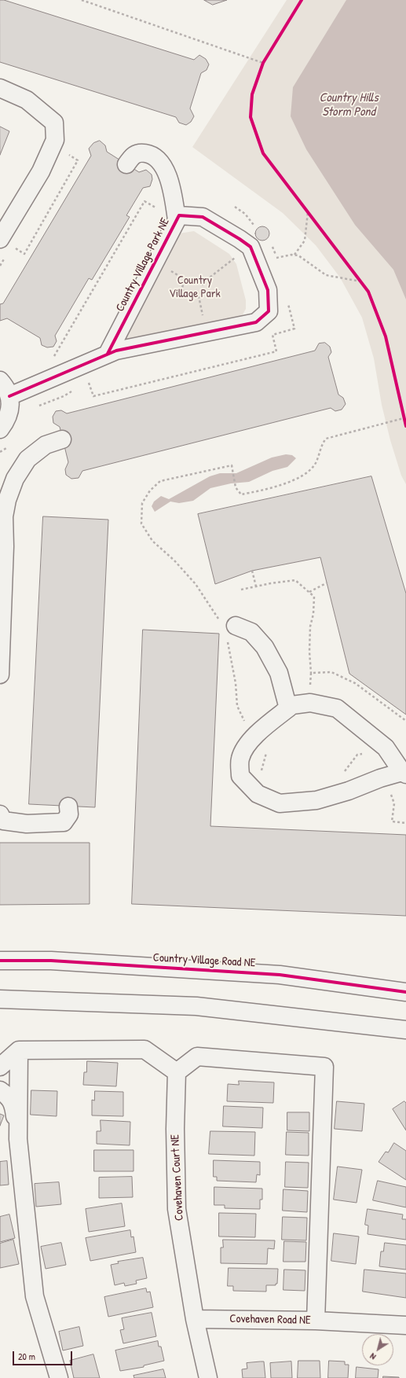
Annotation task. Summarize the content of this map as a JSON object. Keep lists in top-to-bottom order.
{
  "streets": {
    "street": [
      "Country Village Park NE",
      "Country Village Road NE",
      "Covehaven Court NE",
      "Covehaven Road NE"
    ]
  },
  "crossings": [
    ["Covehaven Court NE", "Covehaven Road NE"]
  ],
  "water": ["Country Hills Storm Pond"],
  "parks": ["Country Village Park"],
  "scale_bar": "20 m",
  "north": "bottom left"
}
